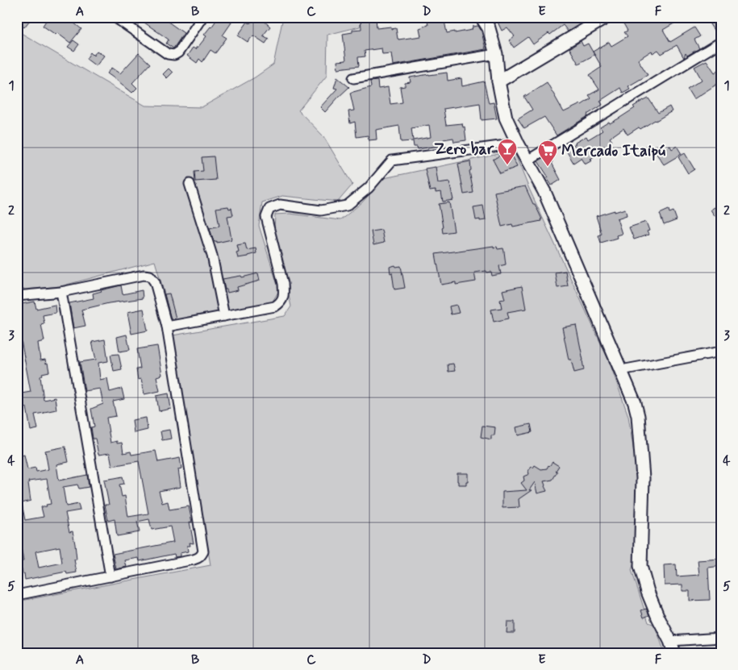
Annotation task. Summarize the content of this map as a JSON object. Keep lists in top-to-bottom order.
{
  "places": {
    "bar": ["Zero bar"],
    "supermarket": ["Mercado Itaipú"]
  },
  "grid": {
    "columns": [
      "A",
      "B",
      "C",
      "D",
      "E",
      "F"
    ],
    "rows": [
      "1",
      "2",
      "3",
      "4",
      "5"
    ]
  }
}
